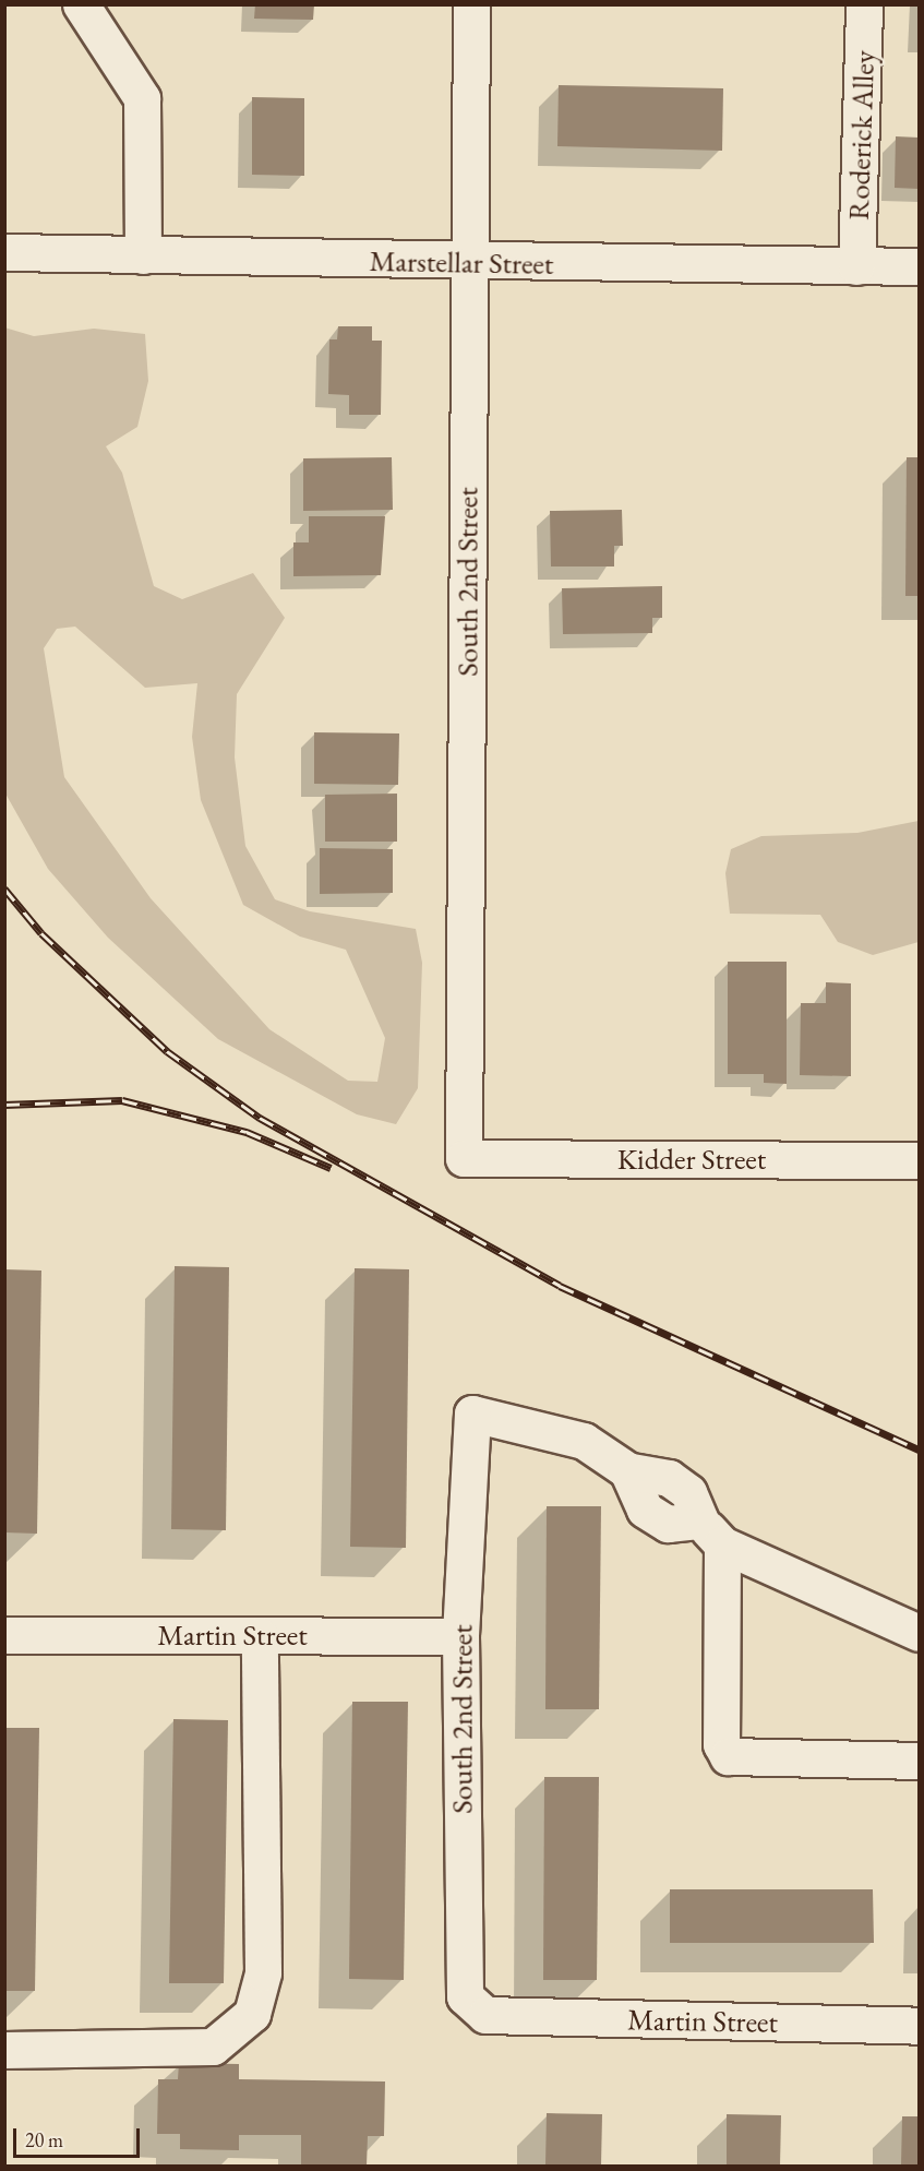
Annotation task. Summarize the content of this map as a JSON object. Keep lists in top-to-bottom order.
{
  "streets": {
    "street": [
      "Roderick Alley",
      "Marstellar Street",
      "South 2nd Street",
      "Kidder Street",
      "Martin Street"
    ]
  },
  "crossings": [
    ["Roderick Alley", "Marstellar Street"],
    ["Marstellar Street", "South 2nd Street"],
    ["South 2nd Street", "Kidder Street"],
    ["South 2nd Street", "Martin Street"]
  ],
  "scale_bar": "20 m"
}
